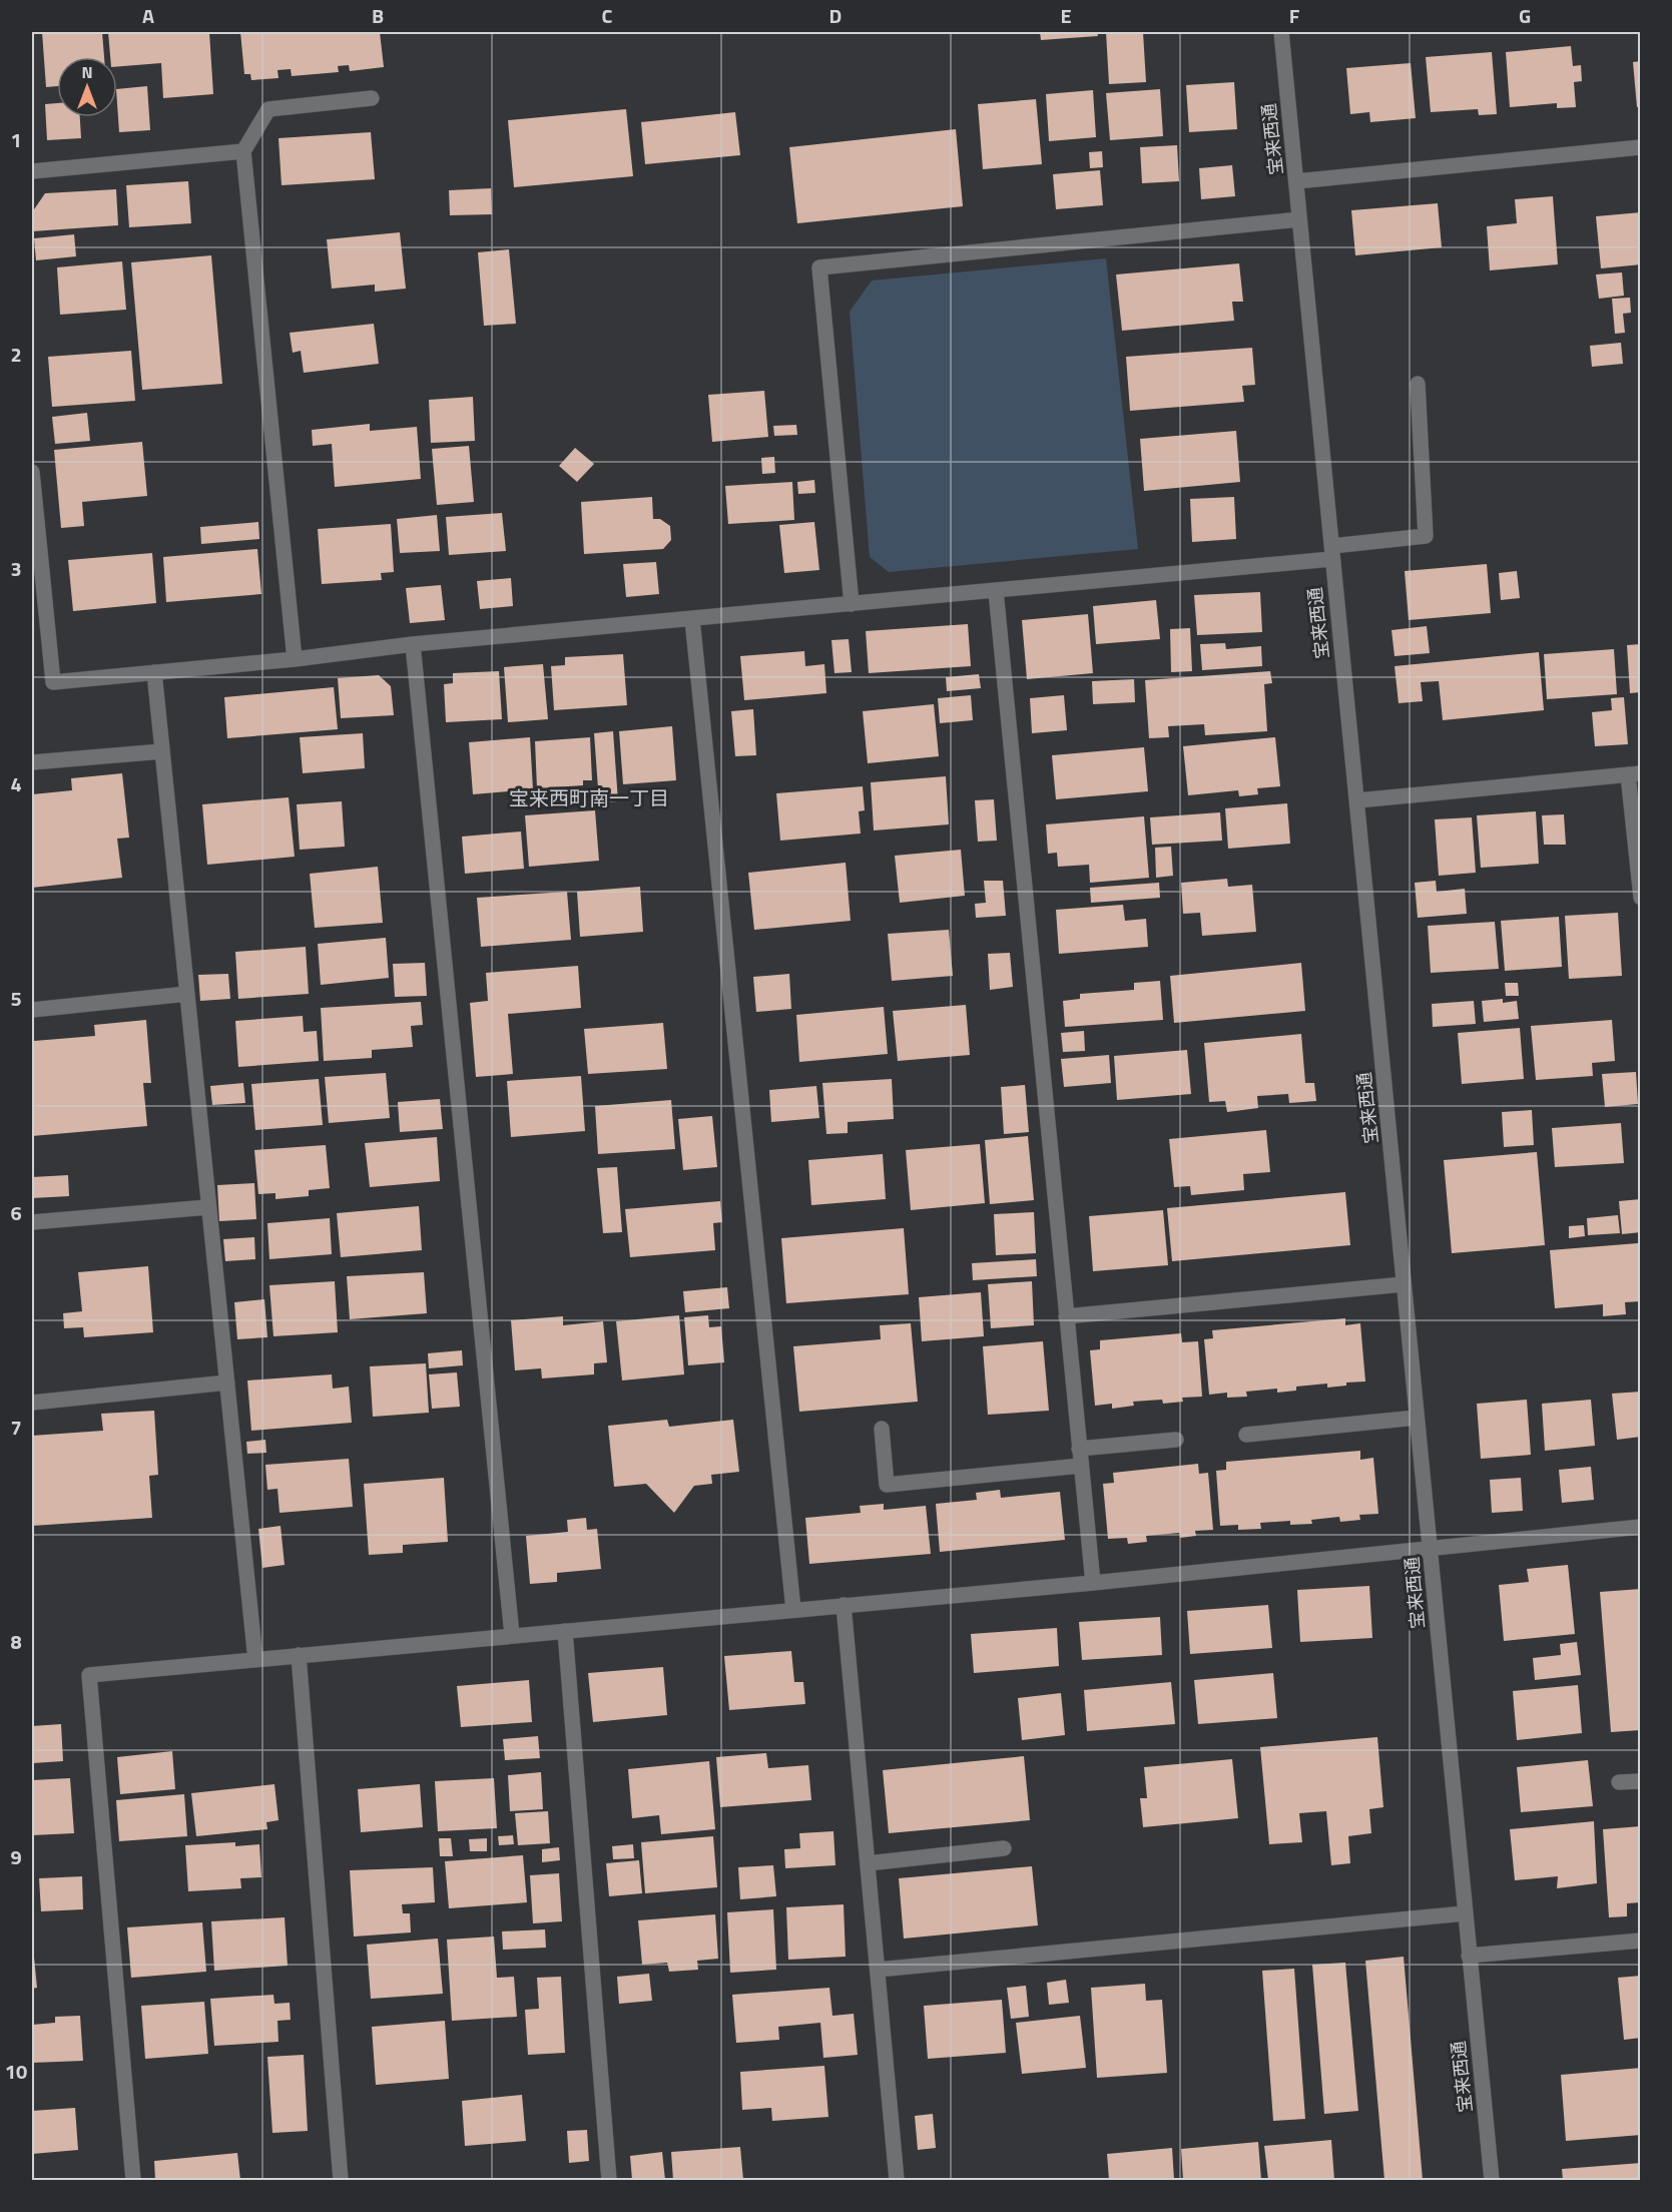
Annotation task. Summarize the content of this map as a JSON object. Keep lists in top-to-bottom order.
{
  "streets": {
    "street": ["宝来西通"]
  },
  "districts": ["宝来西町南一丁目"],
  "north": "top",
  "grid": {
    "columns": [
      "A",
      "B",
      "C",
      "D",
      "E",
      "F",
      "G"
    ],
    "rows": [
      "1",
      "2",
      "3",
      "4",
      "5",
      "6",
      "7",
      "8",
      "9",
      "10"
    ]
  }
}
